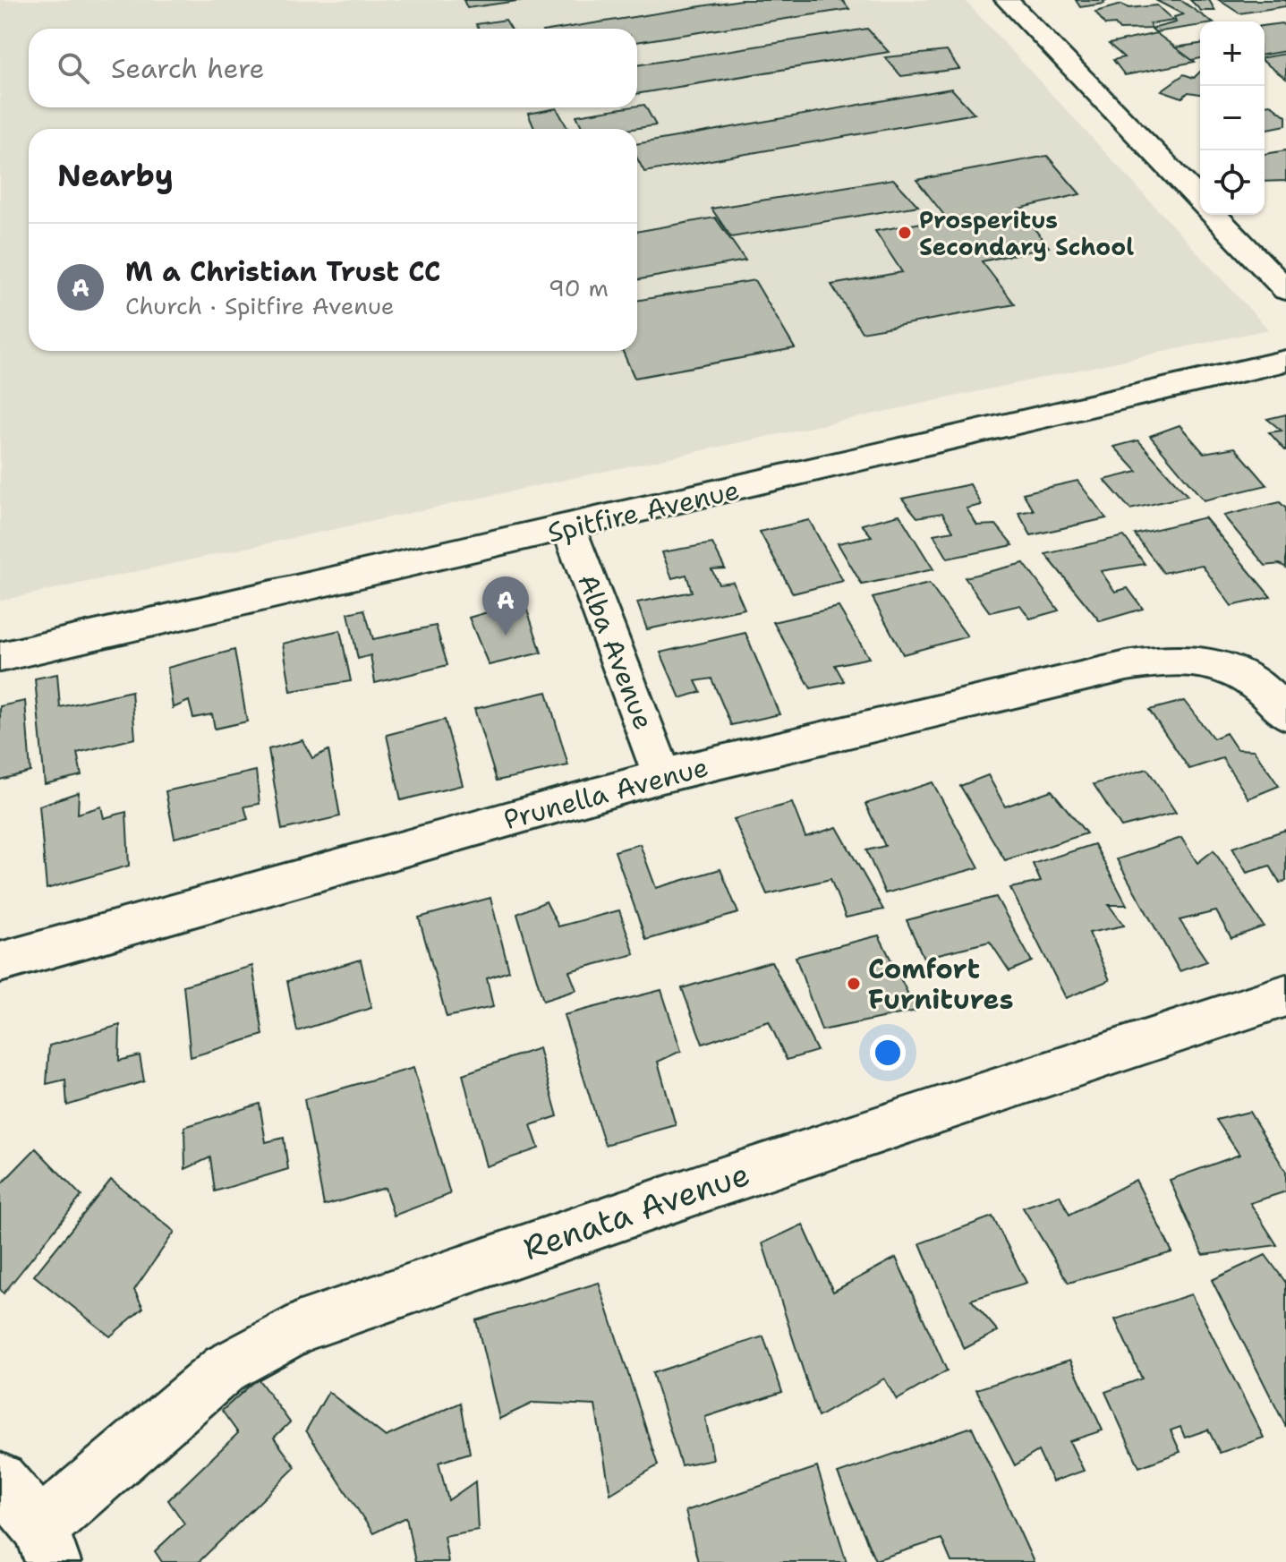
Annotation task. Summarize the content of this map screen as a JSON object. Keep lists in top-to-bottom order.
{
  "streets": {
    "street": [
      "Spitfire Avenue",
      "Alba Avenue",
      "Prunella Avenue",
      "Renata Avenue"
    ]
  },
  "crossings": [
    ["Spitfire Avenue", "Alba Avenue"],
    ["Alba Avenue", "Prunella Avenue"]
  ],
  "places": ["Prosperitus Secondary School", "Comfort Furnitures"],
  "page": {
    "map_buttons": ["+", "−"],
    "search": "Search here",
    "heading": "Nearby",
    "list": [
      {
        "mark": "A",
        "name": "M a Christian Trust CC",
        "note": "Church · Spitfire Avenue",
        "value": "90 m"
      }
    ],
    "pins": "A"
  }
}
